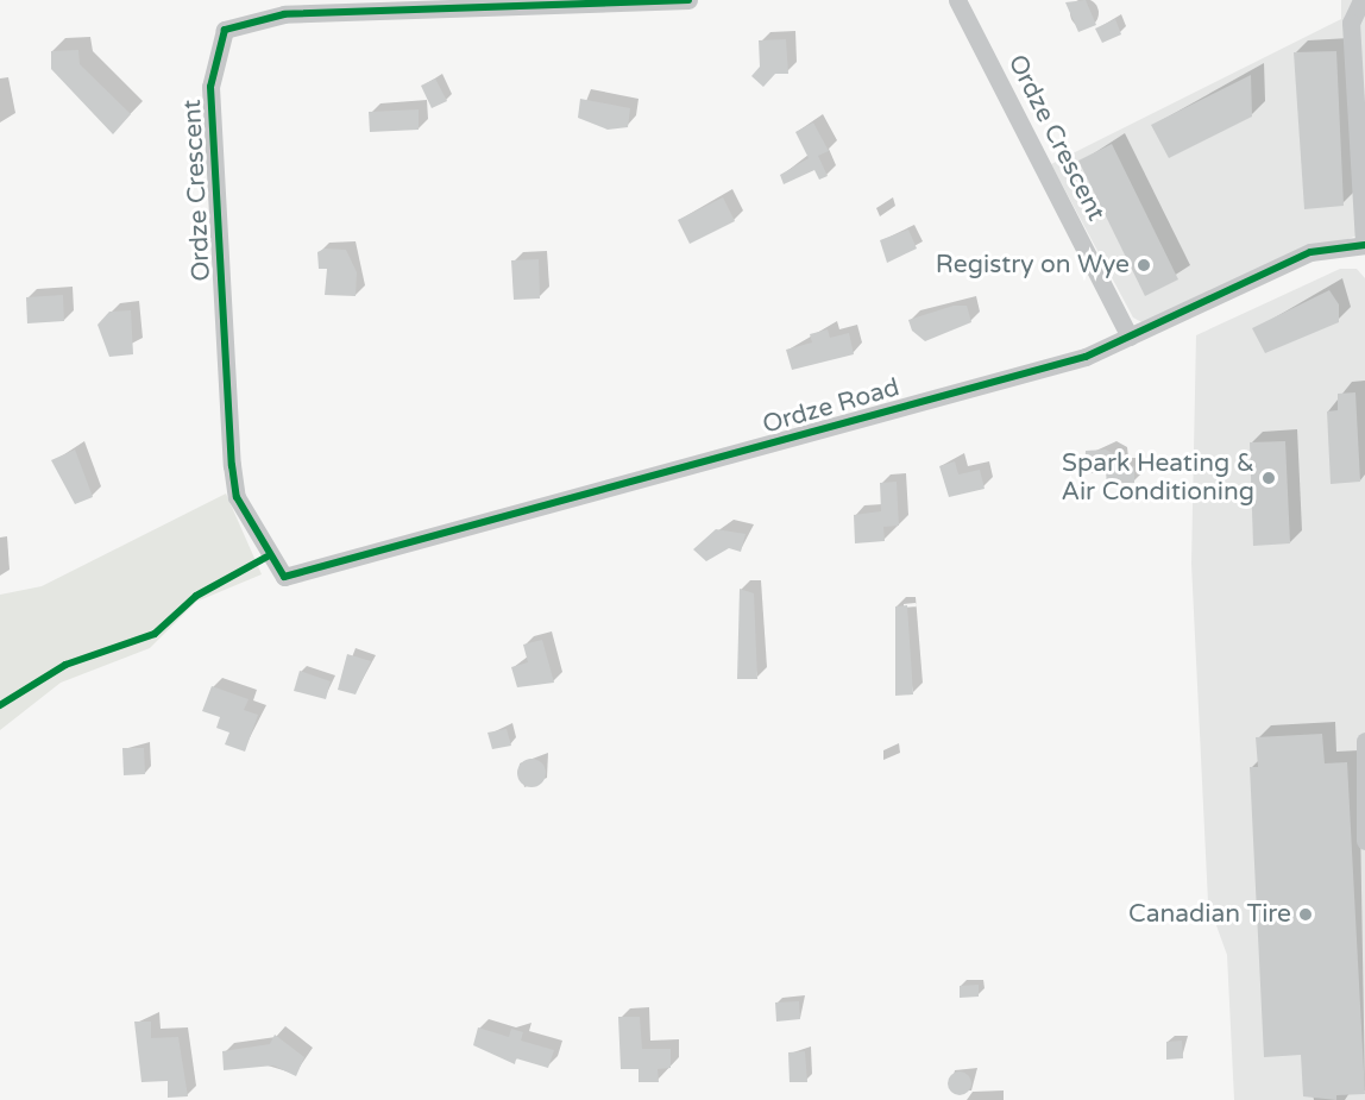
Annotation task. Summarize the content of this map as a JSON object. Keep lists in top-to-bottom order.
{
  "streets": {
    "street": ["Ordze Crescent", "Ordze Road"]
  },
  "crossings": [
    ["Ordze Crescent", "Ordze Road"]
  ],
  "places": ["Registry on Wye", "Spark Heating & Air Conditioning", "Canadian Tire"]
}
